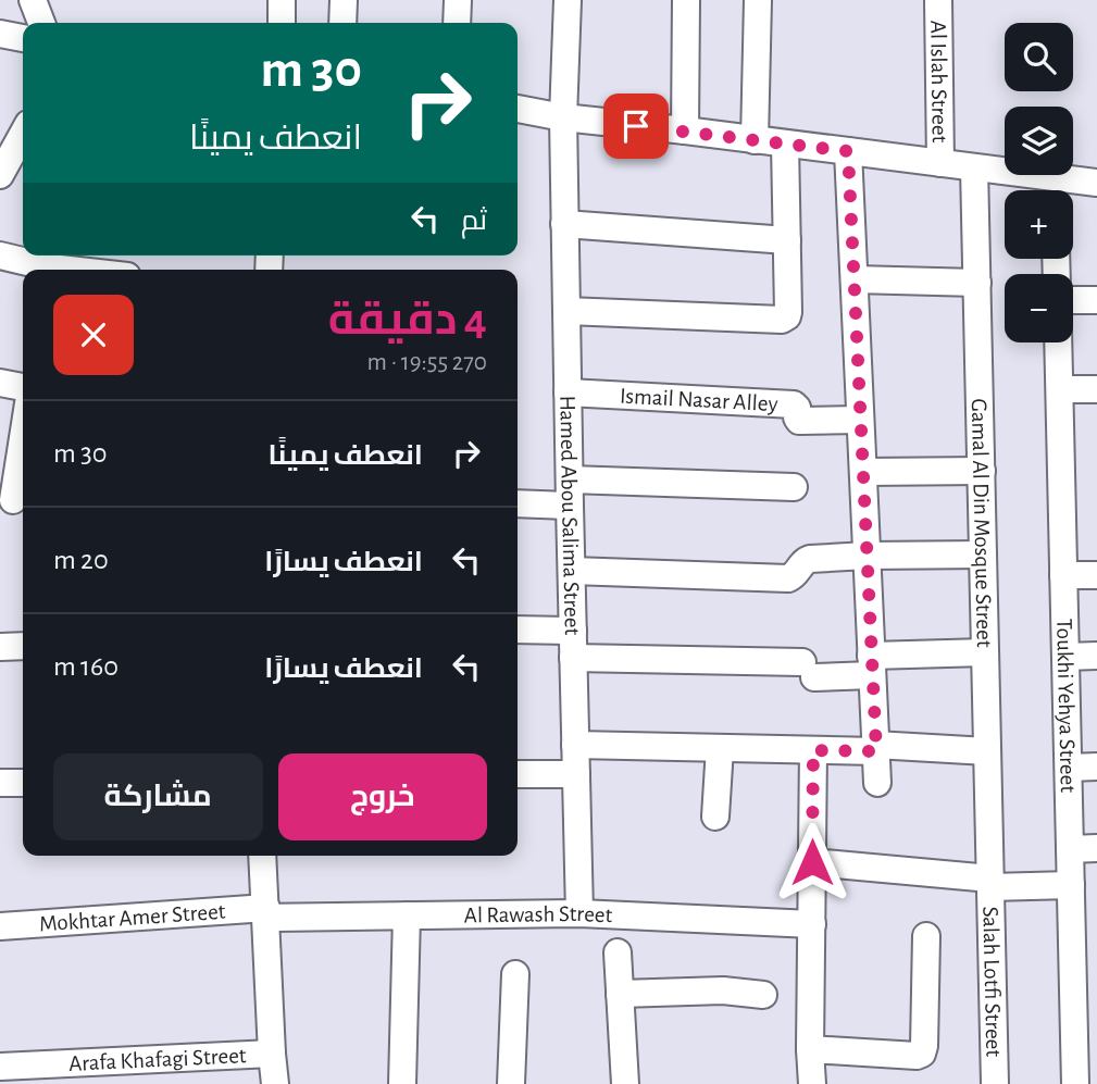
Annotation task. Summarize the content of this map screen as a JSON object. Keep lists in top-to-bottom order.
{
  "streets": {
    "street": [
      "Al Islah Street",
      "Ismail Nasar Alley",
      "Hamed Abou Salima Street",
      "Gamal Al Din Mosque Street",
      "Toukhi Yehya Street",
      "Al Rawash Street",
      "Mokhtar Amer Street",
      "Salah Lotfi Street",
      "Arafa Khafagi Street"
    ]
  },
  "crossings": [
    ["Ismail Nasar Alley", "Hamed Abou Salima Street"],
    ["Hamed Abou Salima Street", "Al Rawash Street"],
    ["Gamal Al Din Mosque Street", "Salah Lotfi Street"],
    ["Al Rawash Street", "Mokhtar Amer Street"]
  ],
  "page": {
    "map_buttons": ["+", "−"],
    "turn": ["30 m", "انعطف يمينًا"],
    "then": "ثم",
    "heading": ["4 دقيقة", "270 m · 19:55"],
    "list": [
      {
        "name": "انعطف يمينًا",
        "value": "30 m"
      },
      {
        "name": "انعطف يسارًا",
        "value": "20 m"
      },
      {
        "name": "انعطف يسارًا",
        "value": "160 m"
      }
    ],
    "buttons": ["خروج", "مشاركة"]
  }
}
